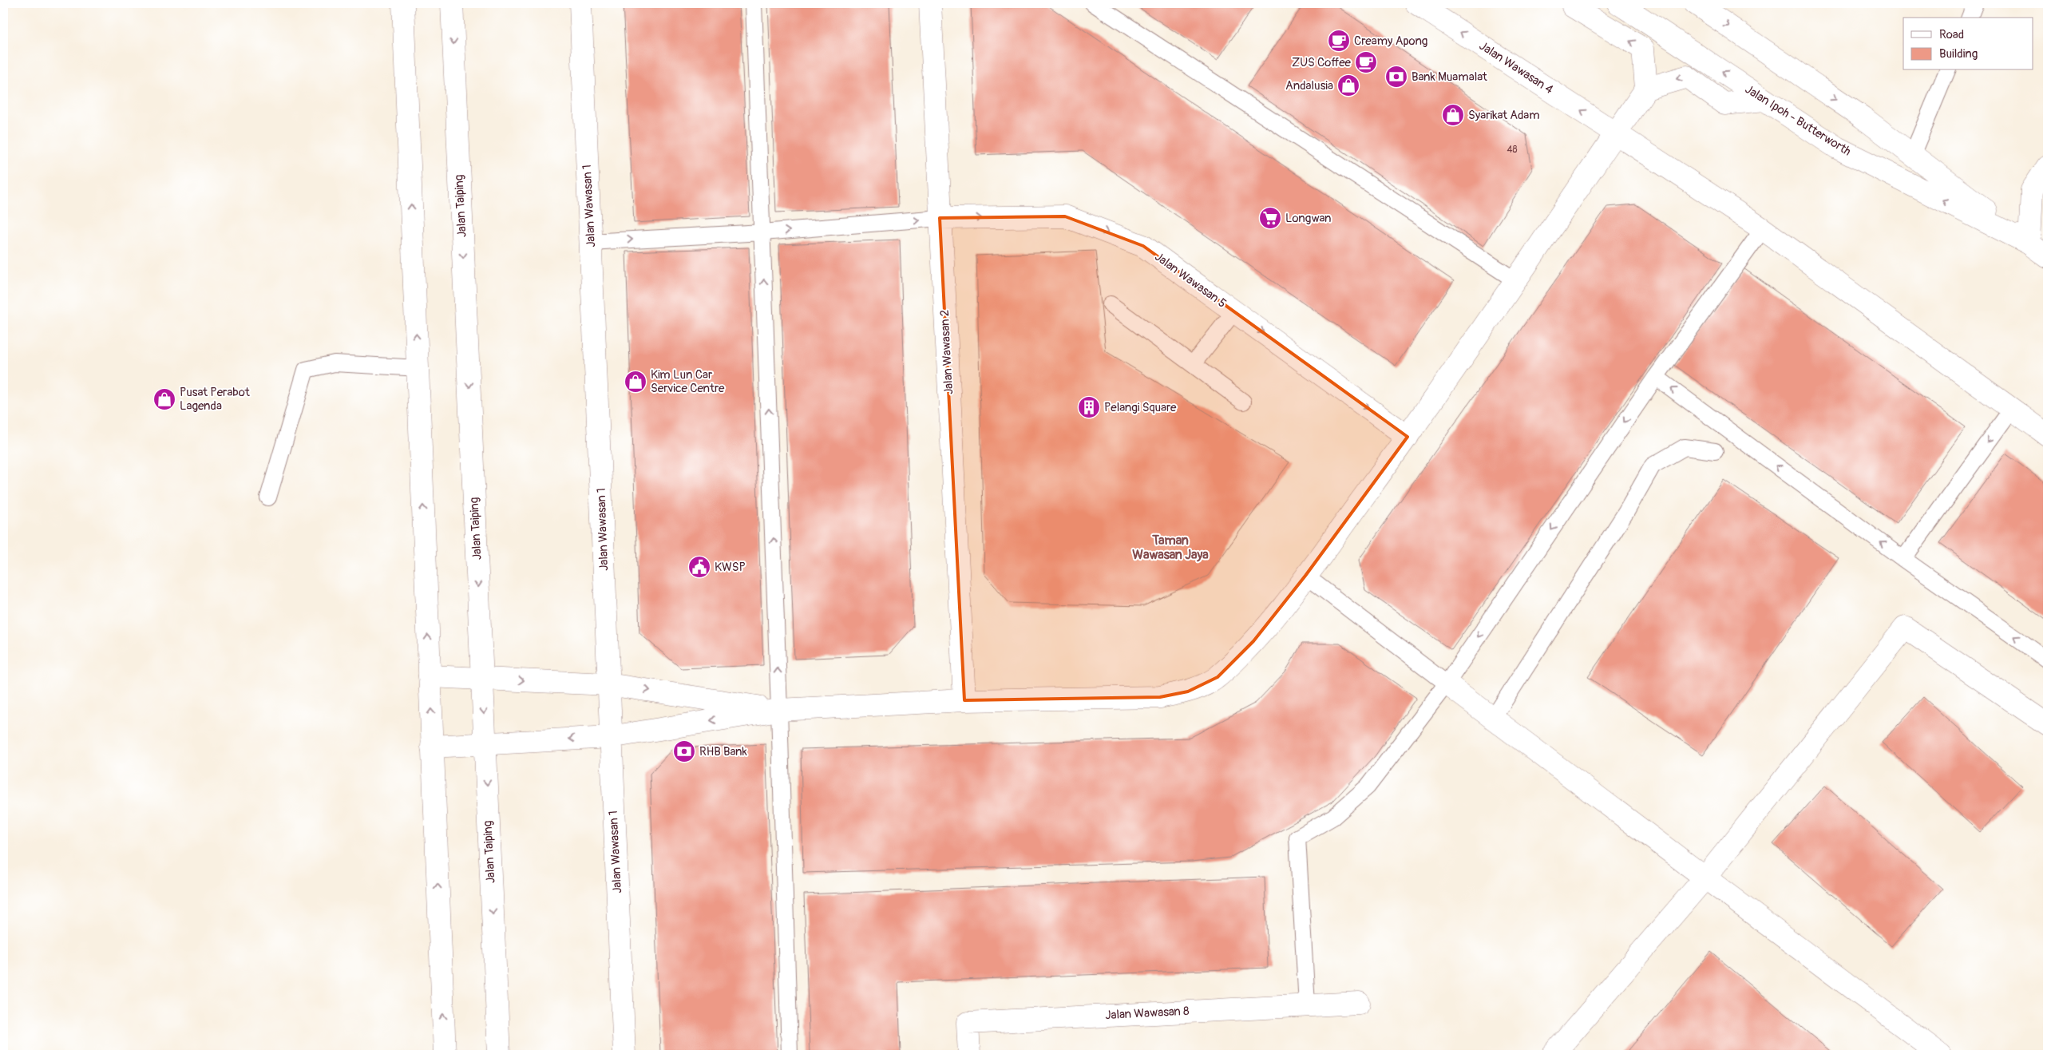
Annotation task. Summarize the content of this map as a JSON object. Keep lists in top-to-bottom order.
{
  "streets": {
    "main road": [
      "Jalan Wawasan 4",
      "Jalan Ipoh - Butterworth",
      "Jalan Taiping",
      "Jalan Wawasan 1",
      "Jalan Wawasan 5",
      "Jalan Wawasan 2",
      "Jalan Wawasan 8"
    ]
  },
  "crossings": [
    ["Jalan Wawasan 5", "Jalan Wawasan 2"]
  ],
  "one_way": ["Jalan Wawasan 5"],
  "districts": ["Taman Wawasan Jaya"],
  "places": {
    "cafe": ["Creamy Apong", "ZUS Coffee"],
    "bank": ["Bank Muamalat", "RHB Bank"],
    "shop": [
      "Andalusia",
      "Syarikat Adam",
      "Kim Lun Car Service Centre",
      "Pusat Perabot Lagenda"
    ],
    "supermarket": ["Longwan"],
    "building": ["Pelangi Square"],
    "public building": ["KWSP"]
  },
  "house_numbers": ["48"],
  "legend": ["Road", "Building"]
}
